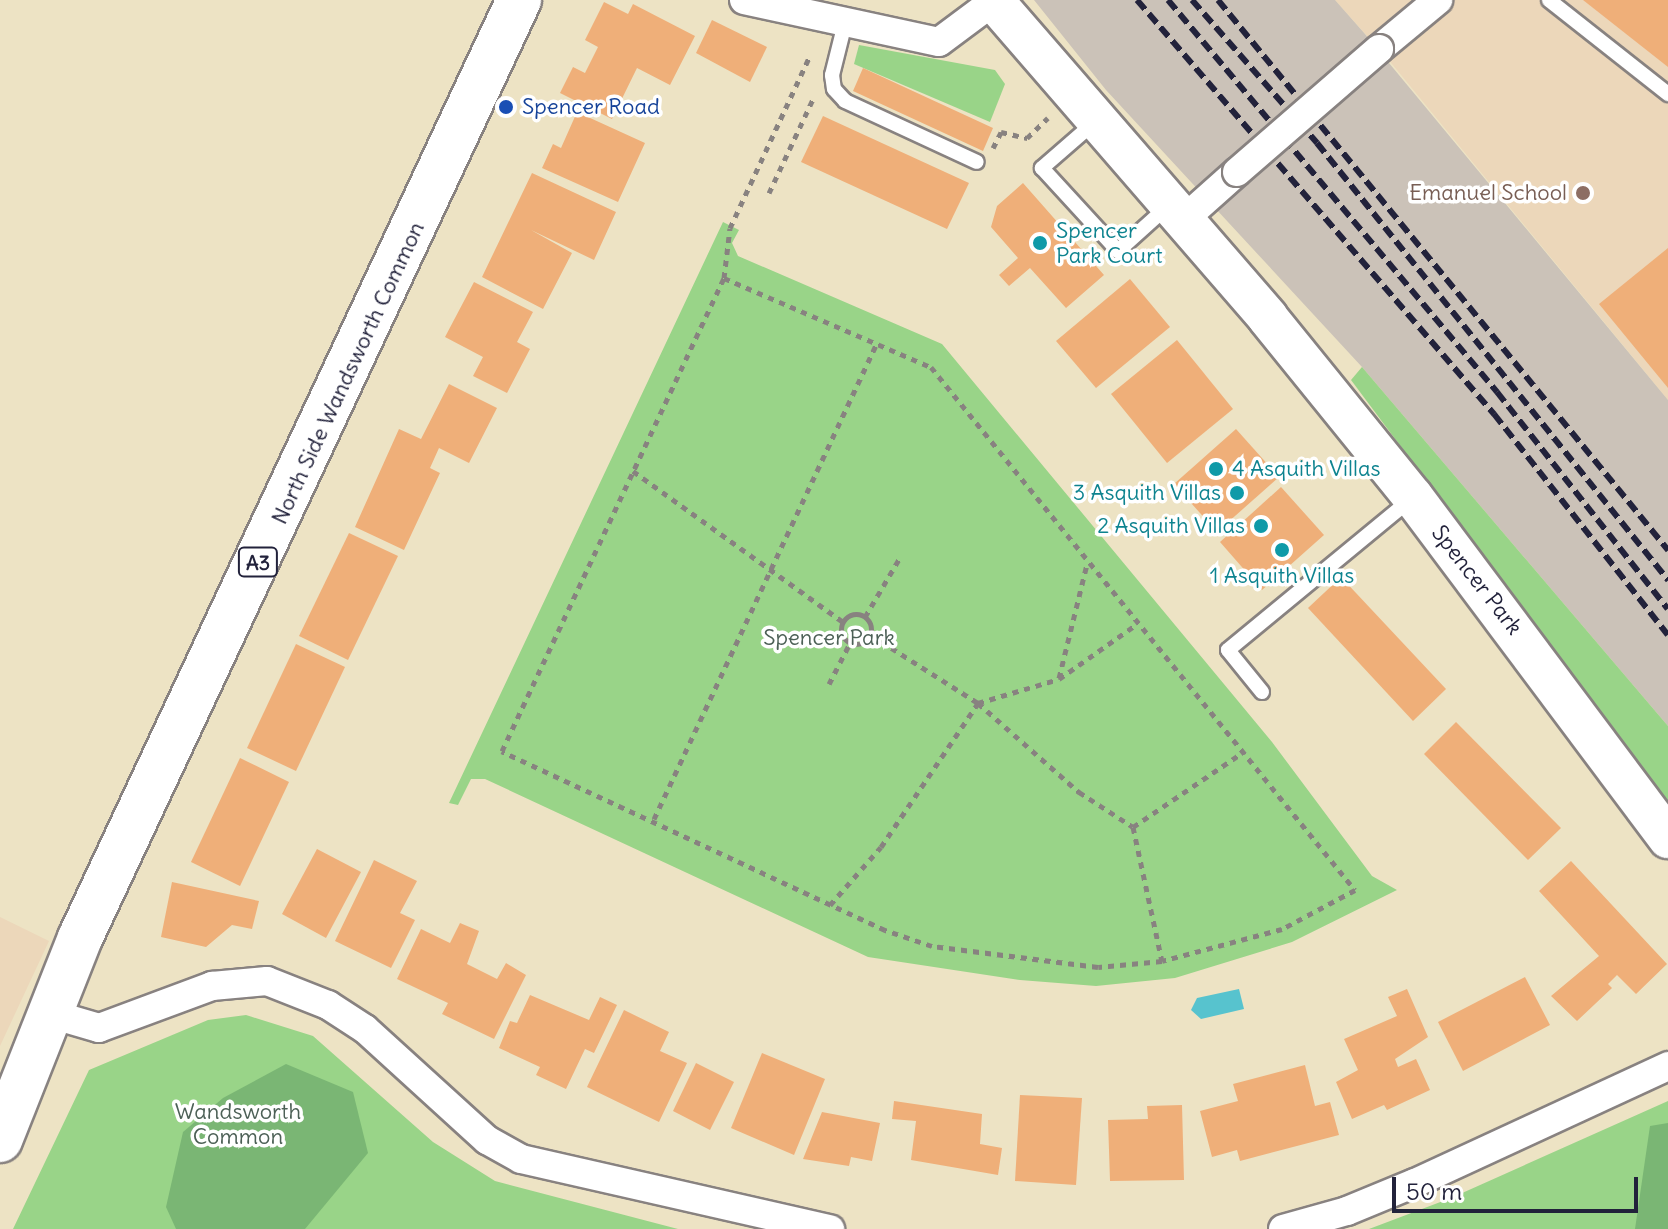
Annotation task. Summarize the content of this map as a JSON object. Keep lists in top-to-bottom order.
{
  "streets": {
    "highway": ["North Side Wandsworth Common", "A3"],
    "main road": ["Spencer Park"]
  },
  "parks": ["Spencer Park", "Wandsworth Common"],
  "places": [
    "Spencer Road",
    "Emanuel School",
    "Spencer Park Court",
    "4 Asquith Villas",
    "3 Asquith Villas",
    "2 Asquith Villas",
    "1 Asquith Villas"
  ],
  "scale_bar": "50 m"
}
